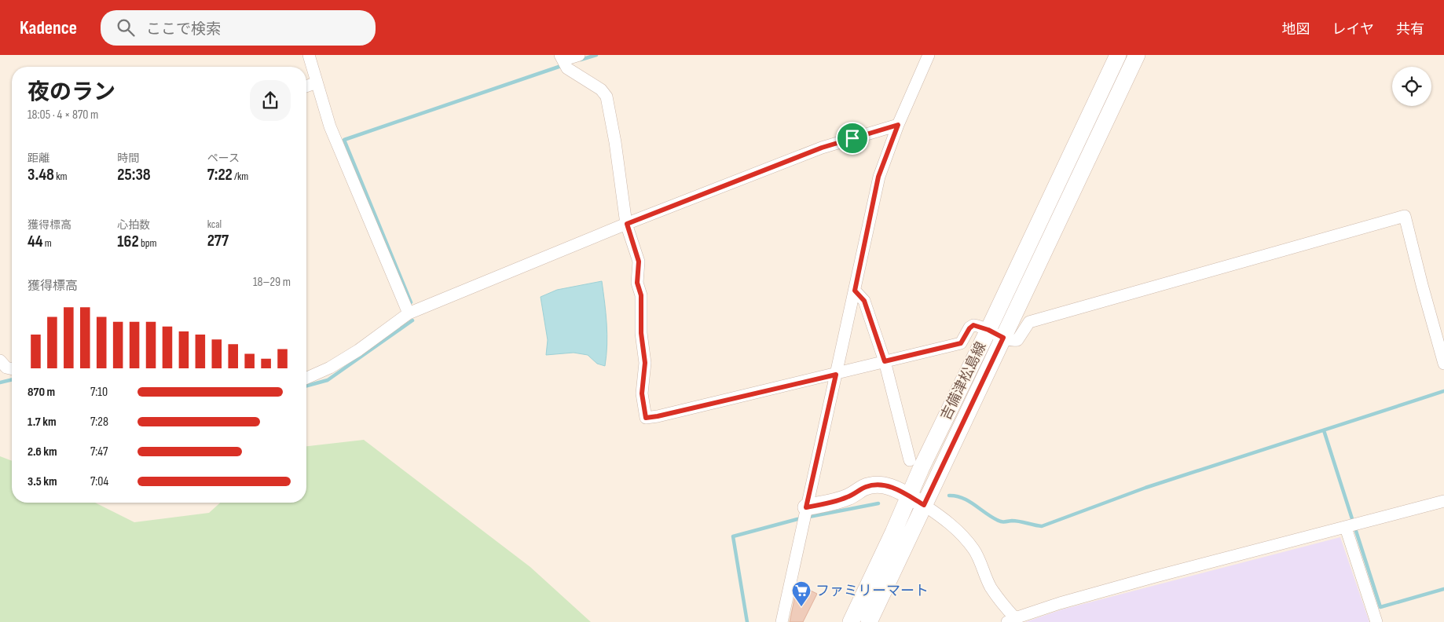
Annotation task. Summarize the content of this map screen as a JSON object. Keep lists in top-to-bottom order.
{
  "streets": {
    "main road": ["吉備津松島線"]
  },
  "places": {
    "supermarket": ["ファミリーマート"]
  },
  "page": {
    "header": "Kadence",
    "search": "ここで検索",
    "nav": ["地図", "レイヤ", "共有"],
    "heading": ["夜のラン", "18:05 · 4 × 870 m"],
    "stats": [
      ["距離", "3.48 km"],
      ["時間", "25:38"],
      ["ペース", "7:22 /km"],
      ["獲得標高", "44 m"],
      ["心拍数", "162 bpm"],
      ["kcal", "277"]
    ],
    "chart": ["獲得標高", "18–29 m"],
    "list": [
      {
        "name": "870 m",
        "note": "7:10"
      },
      {
        "name": "1.7 km",
        "note": "7:28"
      },
      {
        "name": "2.6 km",
        "note": "7:47"
      },
      {
        "name": "3.5 km",
        "note": "7:04"
      }
    ]
  }
}
